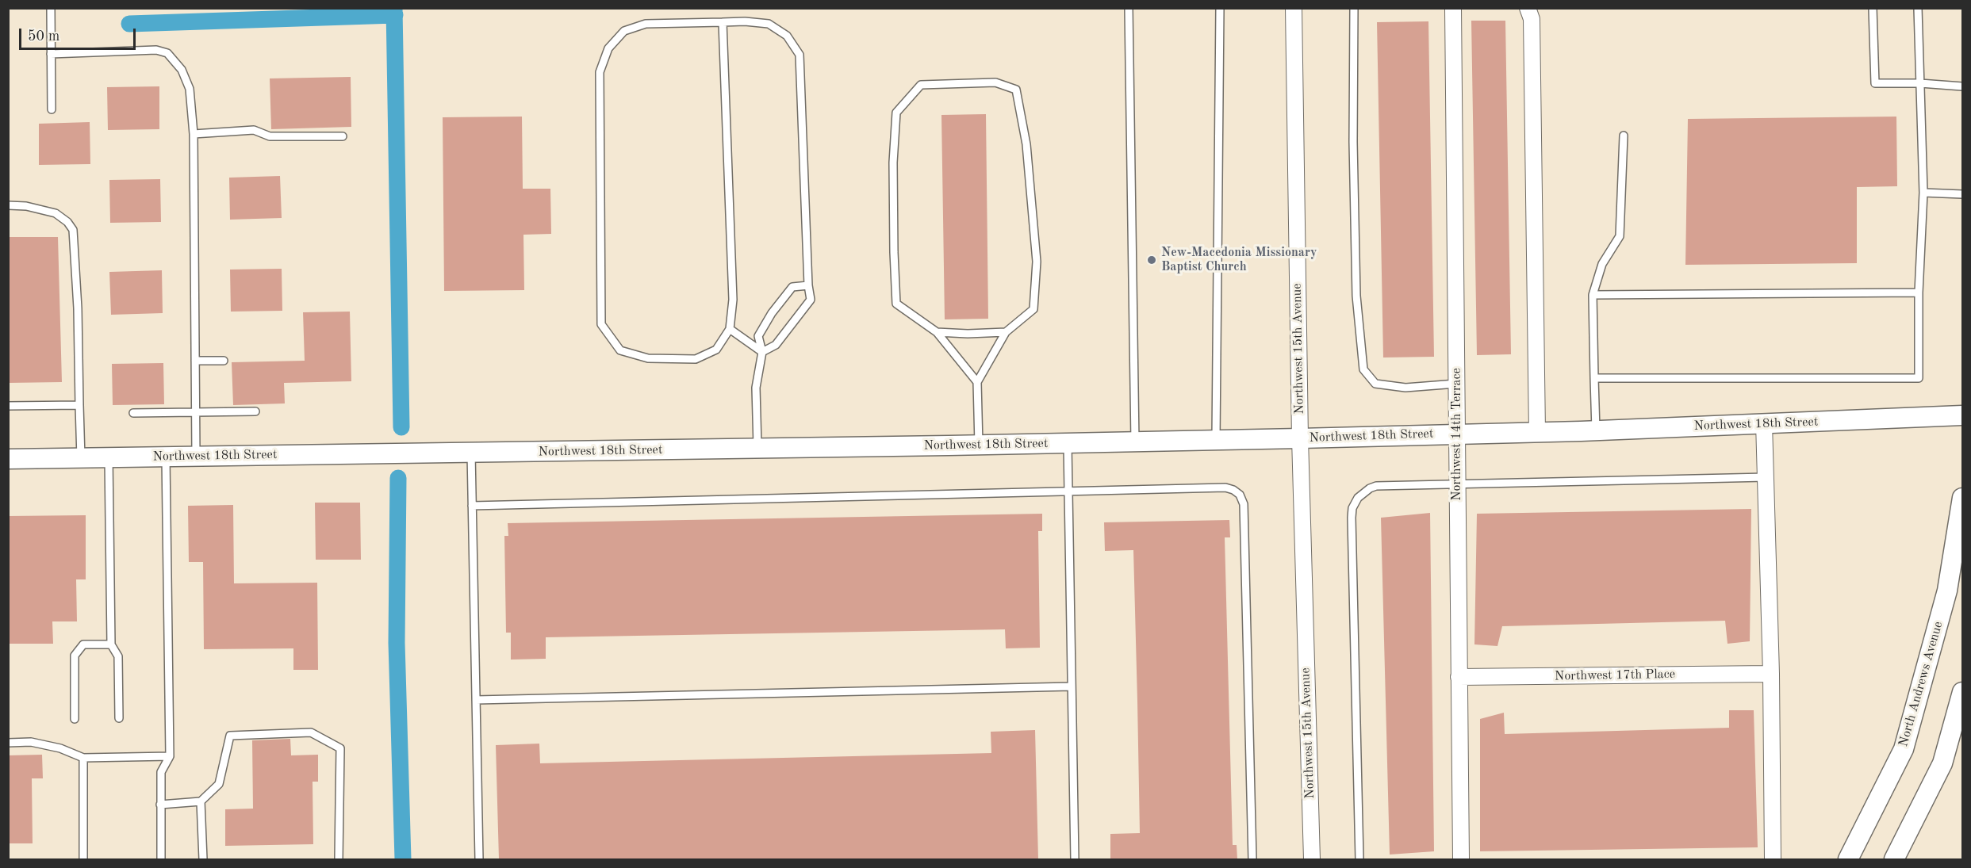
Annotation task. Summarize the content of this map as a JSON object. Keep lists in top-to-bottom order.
{
  "streets": {
    "street": [
      "Northwest 15th Avenue",
      "Northwest 18th Street",
      "Northwest 14th Terrace",
      "Northwest 17th Place",
      "North Andrews Avenue"
    ]
  },
  "crossings": [
    ["Northwest 15th Avenue", "Northwest 18th Street"],
    ["Northwest 18th Street", "Northwest 14th Terrace"],
    ["Northwest 14th Terrace", "Northwest 17th Place"]
  ],
  "places": ["New-Macedonia Missionary Baptist Church"],
  "scale_bar": "50 m"
}
